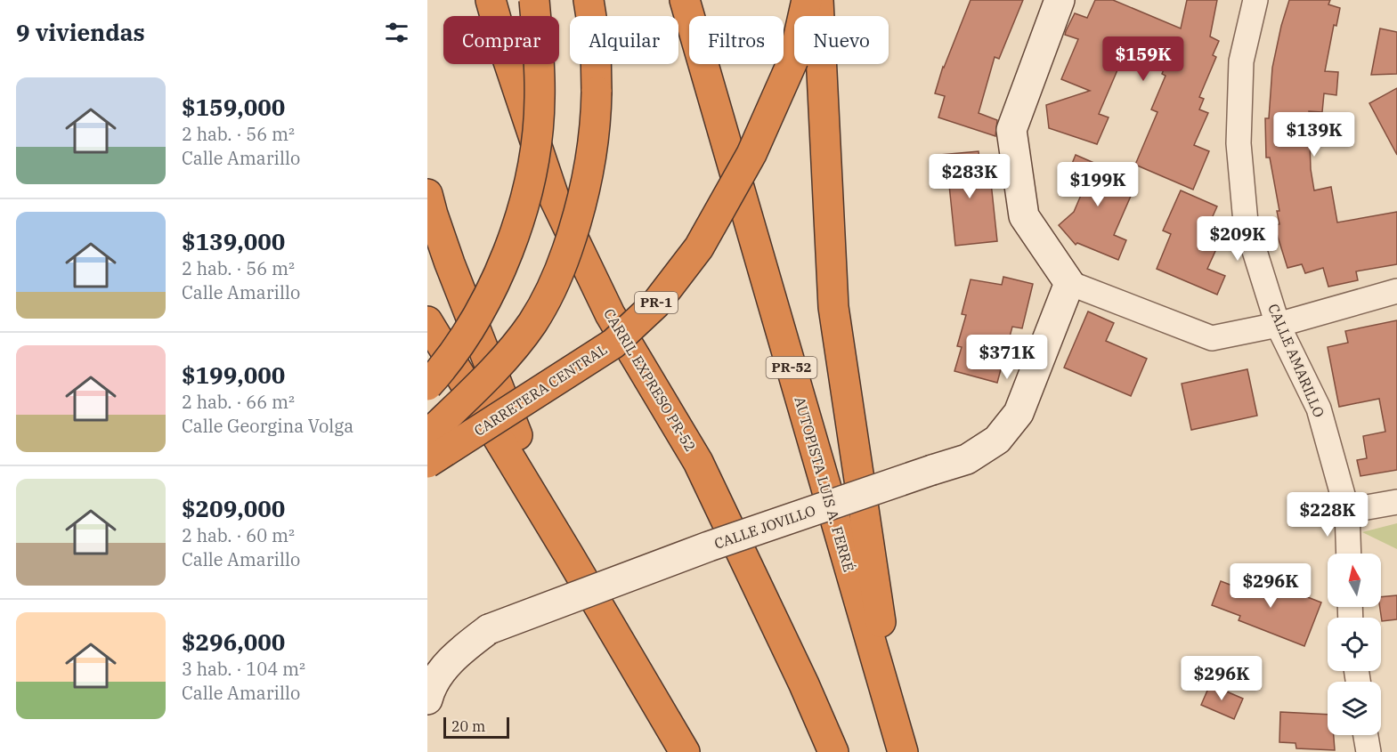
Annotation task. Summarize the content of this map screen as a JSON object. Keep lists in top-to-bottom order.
{
  "streets": {
    "highway": [
      "PR-1",
      "PR-52",
      "CARRIL EXPRESO PR-52",
      "CARRETERA CENTRAL",
      "AUTOPISTA LUIS A. FERRÉ"
    ],
    "street": ["CALLE AMARILLO", "CALLE JOVILLO"]
  },
  "scale_bar": "20 m",
  "north": "top",
  "page": {
    "heading": "9 viviendas",
    "chip": [
      "Comprar",
      "Alquilar",
      "Filtros",
      "Nuevo"
    ],
    "price": [
      "$159K",
      "$139K",
      "$283K",
      "$199K",
      "$209K",
      "$371K",
      "$228K",
      "$296K",
      "$296K"
    ],
    "list": [
      {
        "name": "$159,000",
        "note": "2 hab. · 56 m² · Calle Amarillo"
      },
      {
        "name": "$139,000",
        "note": "2 hab. · 56 m² · Calle Amarillo"
      },
      {
        "name": "$199,000",
        "note": "2 hab. · 66 m² · Calle Georgina Volga"
      },
      {
        "name": "$209,000",
        "note": "2 hab. · 60 m² · Calle Amarillo"
      },
      {
        "name": "$296,000",
        "note": "3 hab. · 104 m² · Calle Amarillo"
      }
    ],
    "scale": "20 m"
  }
}
